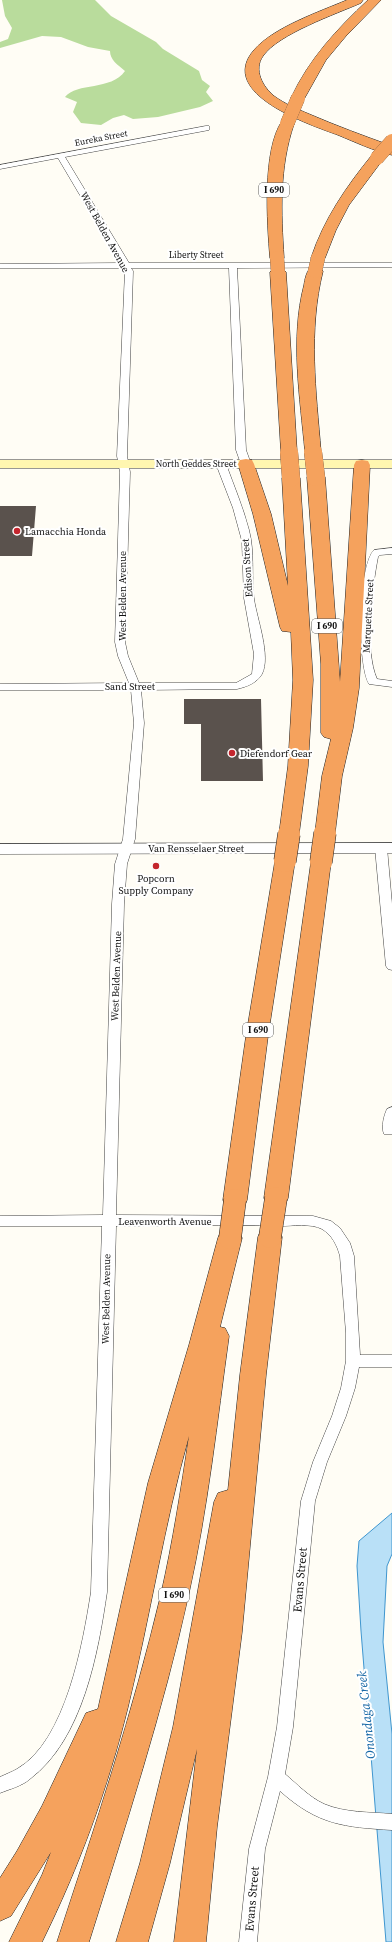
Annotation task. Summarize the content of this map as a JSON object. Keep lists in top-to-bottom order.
{
  "streets": {
    "highway": ["I 690"],
    "main road": ["North Geddes Street"],
    "street": [
      "Eureka Street",
      "West Belden Avenue",
      "Liberty Street",
      "Edison Street",
      "Marquette Street",
      "Sand Street",
      "Van Rensselaer Street",
      "Leavenworth Avenue",
      "Evans Street"
    ]
  },
  "crossings": [
    ["Eureka Street", "West Belden Avenue"],
    ["West Belden Avenue", "Liberty Street"],
    ["West Belden Avenue", "North Geddes Street"],
    ["West Belden Avenue", "Sand Street"],
    ["West Belden Avenue", "Van Rensselaer Street"],
    ["West Belden Avenue", "Leavenworth Avenue"],
    ["North Geddes Street", "Edison Street"],
    ["Edison Street", "Sand Street"],
    ["Leavenworth Avenue", "Evans Street"]
  ],
  "water": ["Onondaga Creek"],
  "places": ["Lamacchia Honda", "Diefendorf Gear", "Popcorn Supply Company"]
}
